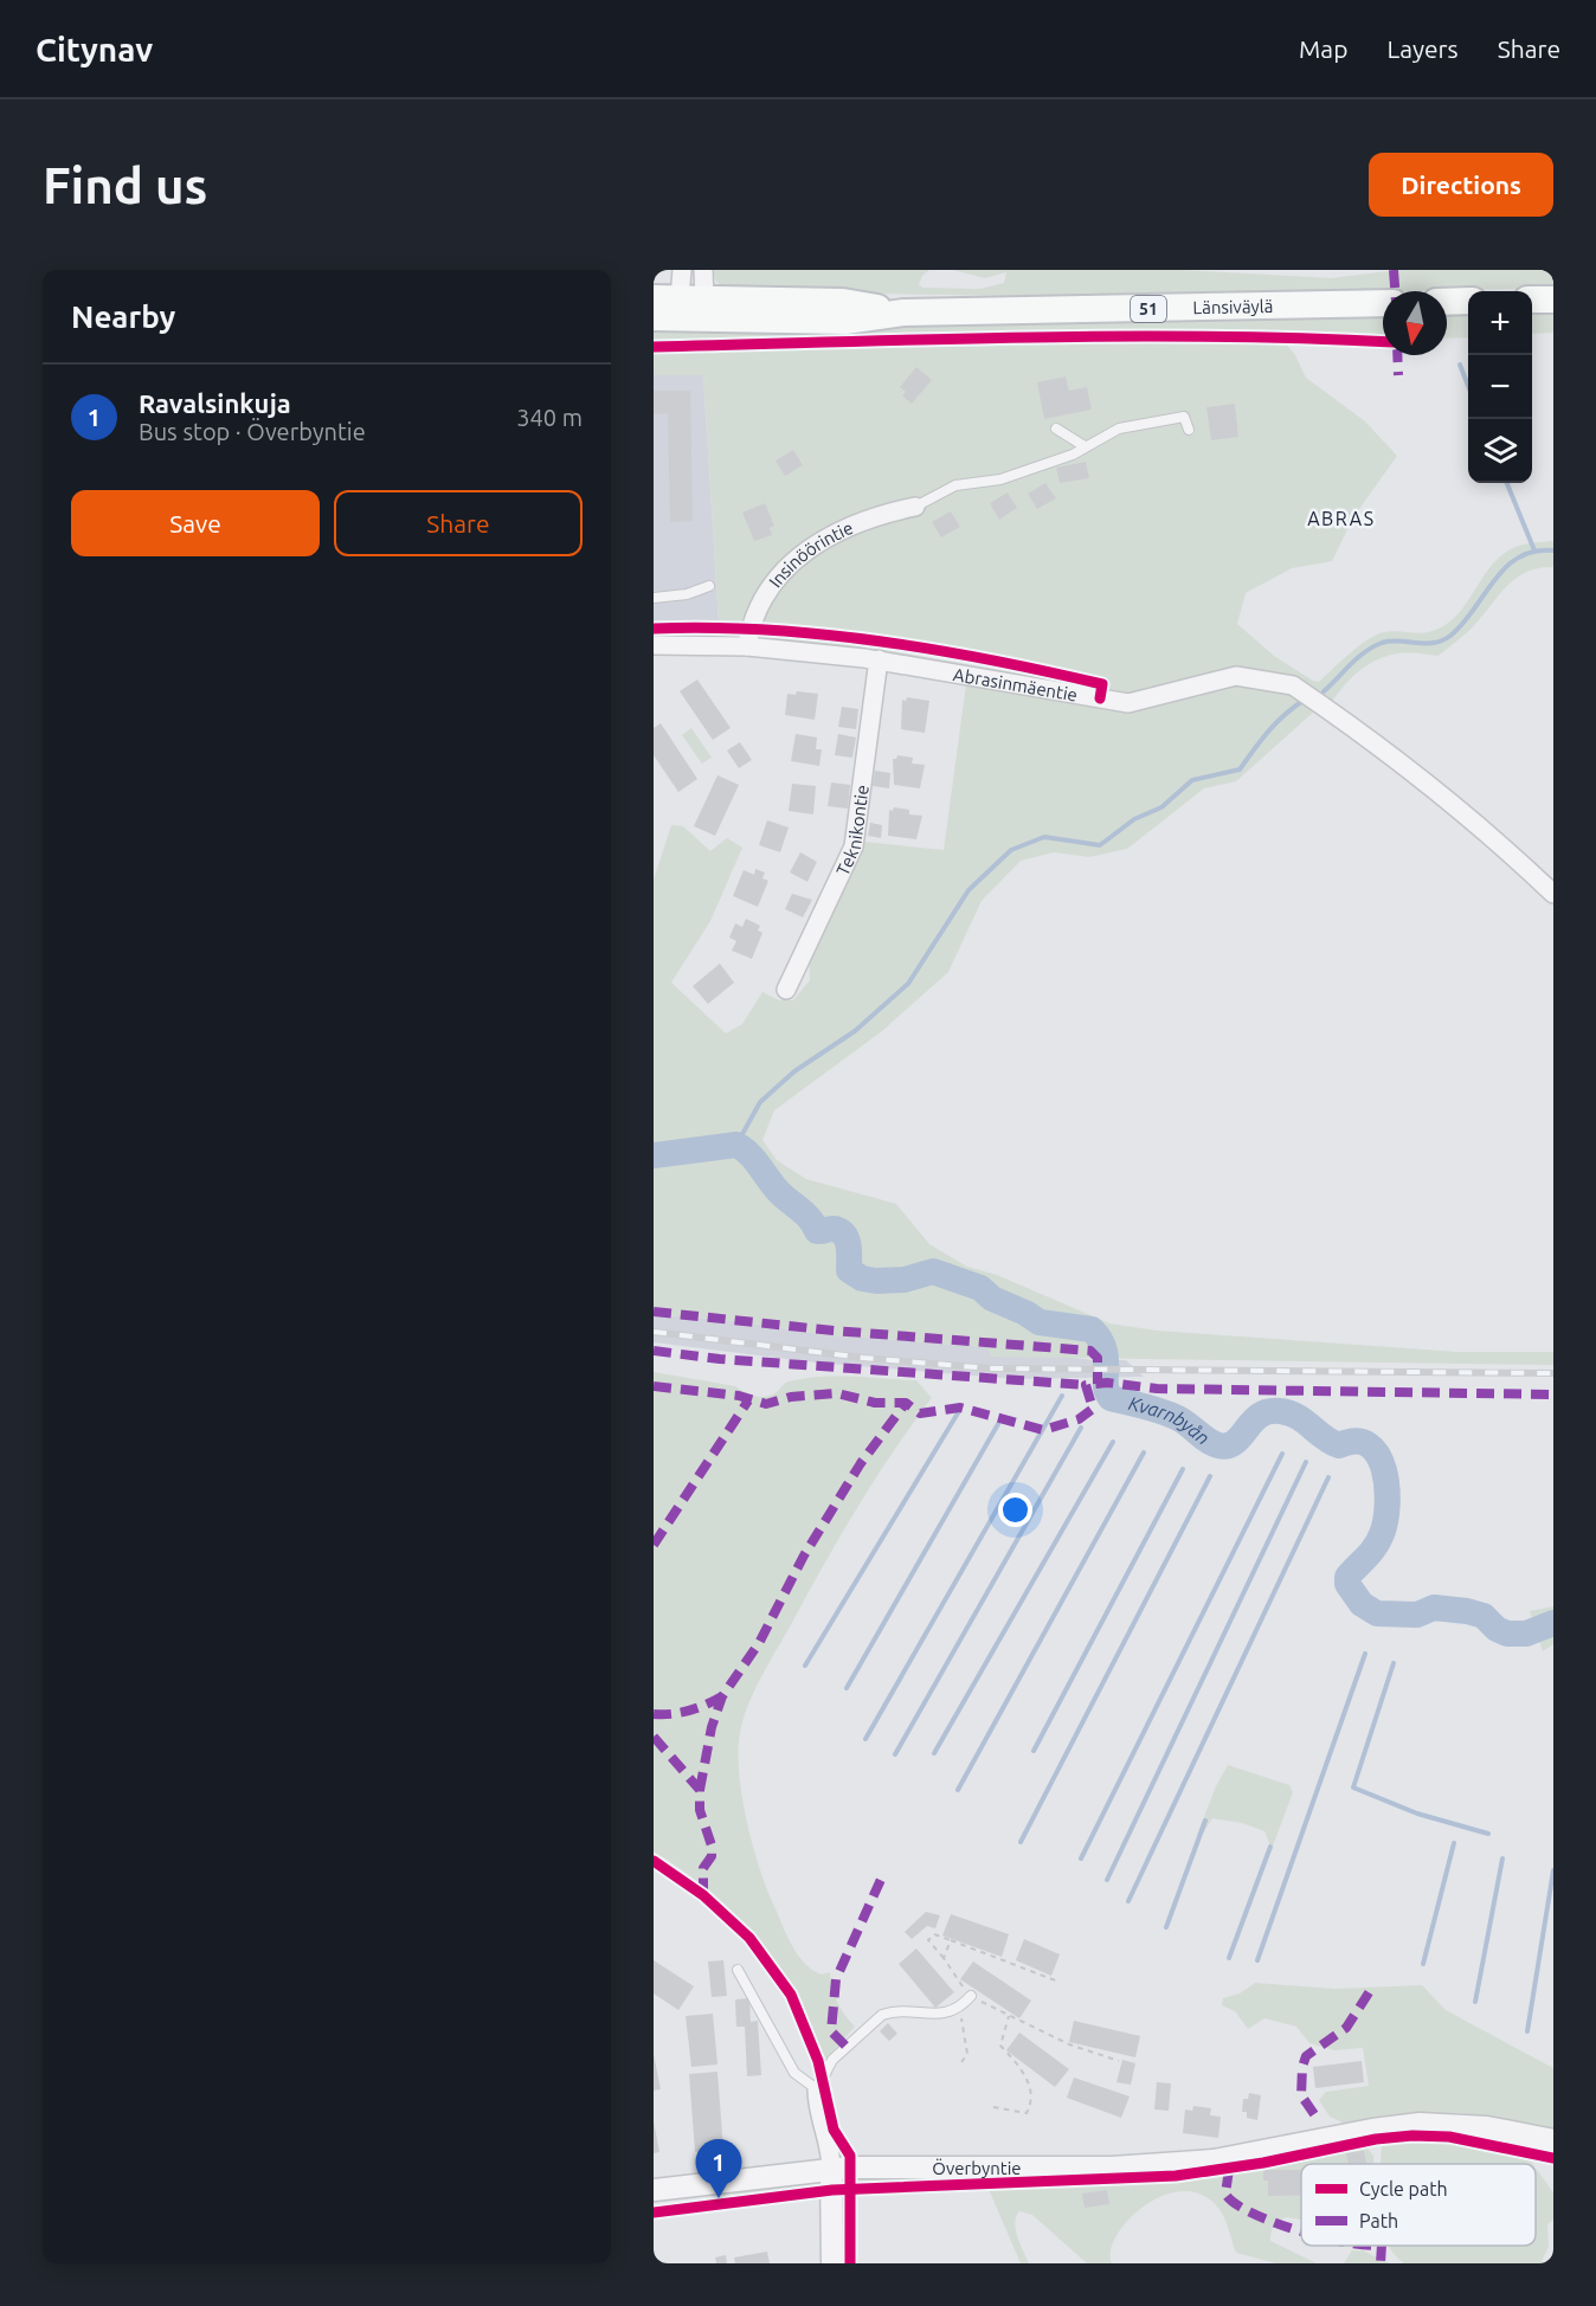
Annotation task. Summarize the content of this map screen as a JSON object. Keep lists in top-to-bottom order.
{
  "streets": {
    "main road": ["Länsiväylä", "51"],
    "street": [
      "Insinöörintie",
      "Abrasinmäentie",
      "Teknikontie",
      "Överbyntie"
    ]
  },
  "crossings": [
    ["Insinöörintie", "Abrasinmäentie"],
    ["Abrasinmäentie", "Teknikontie"]
  ],
  "districts": ["ABRAS"],
  "water": ["Kvarnbyån"],
  "legend": ["Cycle path", "Path"],
  "north": "bottom",
  "page": {
    "header": "Citynav",
    "nav": ["Map", "Layers", "Share"],
    "buttons": [
      "Directions",
      ["Save", "Share"]
    ],
    "title": "Find us",
    "heading": "Nearby",
    "map_buttons": ["+", "−"],
    "list": [
      {
        "mark": "1",
        "name": "Ravalsinkuja",
        "note": "Bus stop · Överbyntie",
        "value": "340 m"
      }
    ],
    "pins": "1"
  }
}
